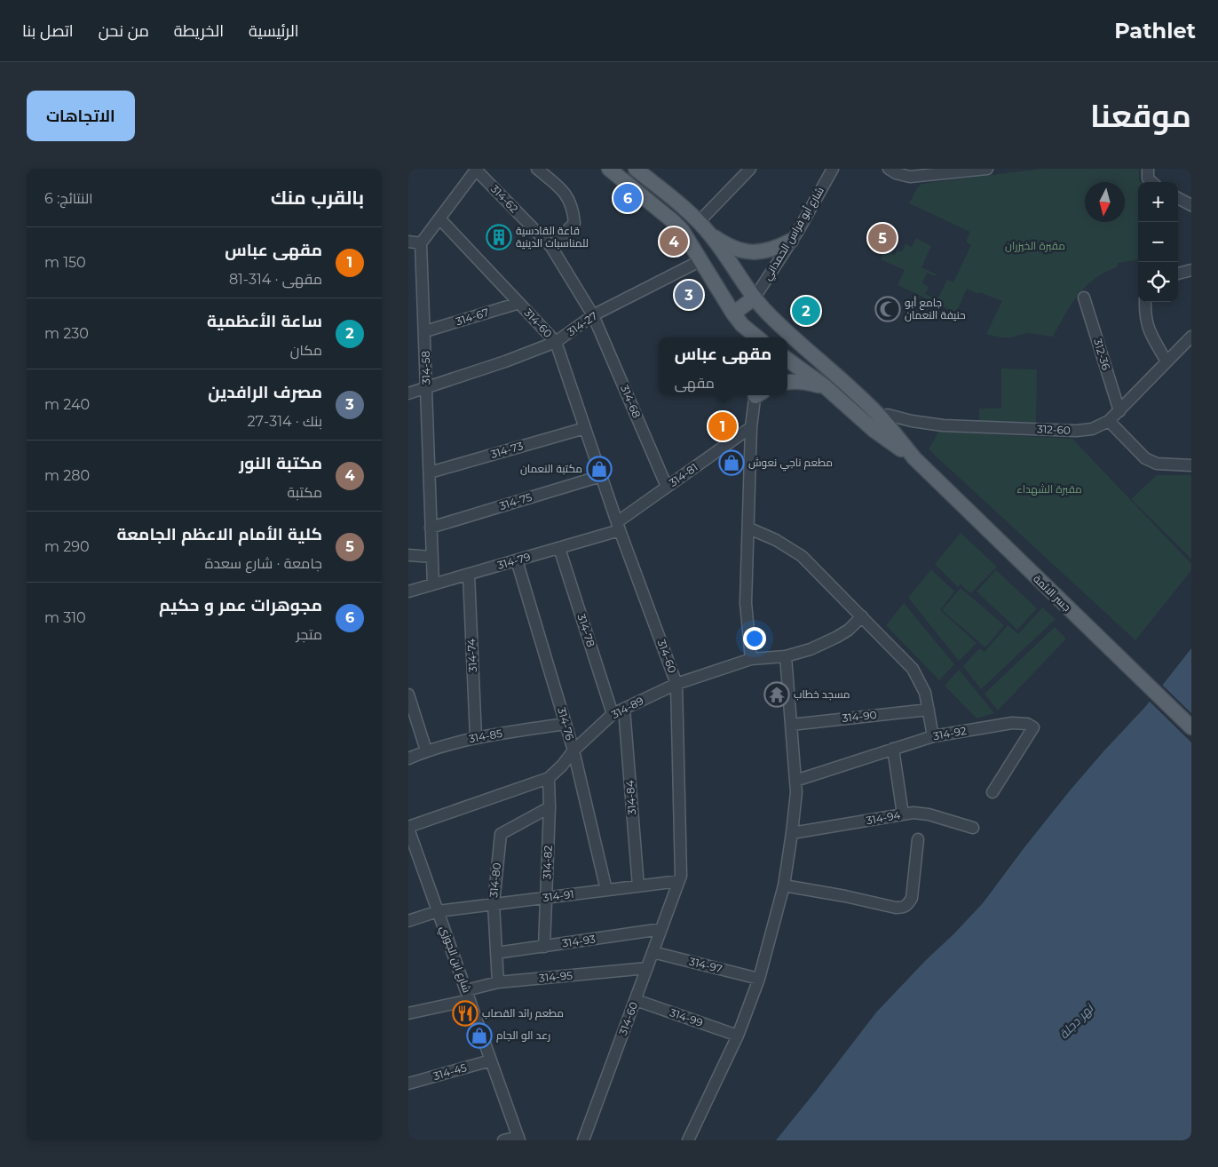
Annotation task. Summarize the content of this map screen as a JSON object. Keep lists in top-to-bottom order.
{
  "streets": {
    "main road": ["جسر الائمة"],
    "street": [
      "314-62",
      "شارع أبو فراس الحمداني",
      "314-67",
      "314-60",
      "314-27",
      "312-36",
      "314-58",
      "314-68",
      "312-60",
      "314-73",
      "314-81",
      "314-75",
      "314-79",
      "314-78",
      "314-74",
      "314-89",
      "314-90",
      "314-76",
      "314-92",
      "314-85",
      "314-84",
      "314-94",
      "314-82",
      "314-80",
      "314-91",
      "314-93",
      "شارع ابن الجوزي",
      "314-97",
      "314-95",
      "314-99",
      "314-45"
    ]
  },
  "crossings": [
    ["314-62", "314-27"],
    ["314-62", "314-68"],
    ["314-67", "314-60"],
    ["314-67", "314-58"],
    ["314-60", "314-27"],
    ["314-60", "314-73"],
    ["314-60", "314-81"],
    ["314-60", "314-75"],
    ["314-60", "314-79"],
    ["314-60", "314-89"],
    ["314-60", "314-91"],
    ["314-60", "314-93"],
    ["314-60", "314-97"],
    ["314-60", "314-95"],
    ["314-60", "314-99"],
    ["314-27", "314-58"],
    ["314-27", "314-68"],
    ["312-36", "312-60"],
    ["314-58", "314-73"],
    ["314-58", "314-75"],
    ["314-58", "314-79"],
    ["314-68", "314-81"],
    ["314-81", "314-79"],
    ["314-79", "314-78"],
    ["314-79", "314-74"],
    ["314-79", "314-76"],
    ["314-78", "314-89"],
    ["314-74", "314-85"],
    ["314-89", "314-76"],
    ["314-89", "314-84"],
    ["314-89", "314-82"],
    ["314-89", "شارع ابن الجوزي"],
    ["314-76", "314-85"],
    ["314-76", "314-91"],
    ["314-84", "314-91"],
    ["314-82", "314-80"],
    ["314-82", "314-91"],
    ["314-82", "314-93"],
    ["314-80", "314-91"],
    ["314-80", "314-93"],
    ["314-80", "314-95"],
    ["314-91", "شارع ابن الجوزي"],
    ["شارع ابن الجوزي", "314-95"],
    ["شارع ابن الجوزي", "314-45"]
  ],
  "water": ["نهر دجلة"],
  "parks": ["مقبرة الخيزران", "مقبرة الشهداء"],
  "places": {
    "building": ["قاعة القادسية للمناسبات الدينية"],
    "mosque": ["جامع أبو حنيفة النعمان"],
    "shop": ["مطعم ناجي نعوش", "مكتبة النعمان", "رعد الو الجام"],
    "temple": ["مسجد خطاب"],
    "restaurant": ["مطعم رائد القصاب"]
  },
  "north": "bottom",
  "page": {
    "header": "Pathlet",
    "nav": [
      "الرئيسية",
      "الخريطة",
      "من نحن",
      "اتصل بنا"
    ],
    "title": "موقعنا",
    "buttons": "الاتجاهات",
    "heading": ["بالقرب منك", "النتائج: 6"],
    "map_buttons": ["+", "−"],
    "pins": [
      "6",
      "5",
      "4",
      "3",
      "2",
      "1"
    ],
    "list": [
      {
        "mark": "1",
        "name": "مقهى عباس",
        "note": "مقهى · 314-81",
        "value": "150 m"
      },
      {
        "mark": "2",
        "name": "ساعة الأعظمية",
        "note": "مكان",
        "value": "230 m"
      },
      {
        "mark": "3",
        "name": "مصرف الرافدين",
        "note": "بنك · 314-27",
        "value": "240 m"
      },
      {
        "mark": "4",
        "name": "مكتبة النور",
        "note": "مكتبة",
        "value": "280 m"
      },
      {
        "mark": "5",
        "name": "كلية الأمام الاعظم الجامعة",
        "note": "جامعة · شارع سعدة",
        "value": "290 m"
      },
      {
        "mark": "6",
        "name": "مجوهرات عمر و حكيم",
        "note": "متجر",
        "value": "310 m"
      }
    ],
    "popup": ["مقهى عباس", "مقهى"]
  }
}
